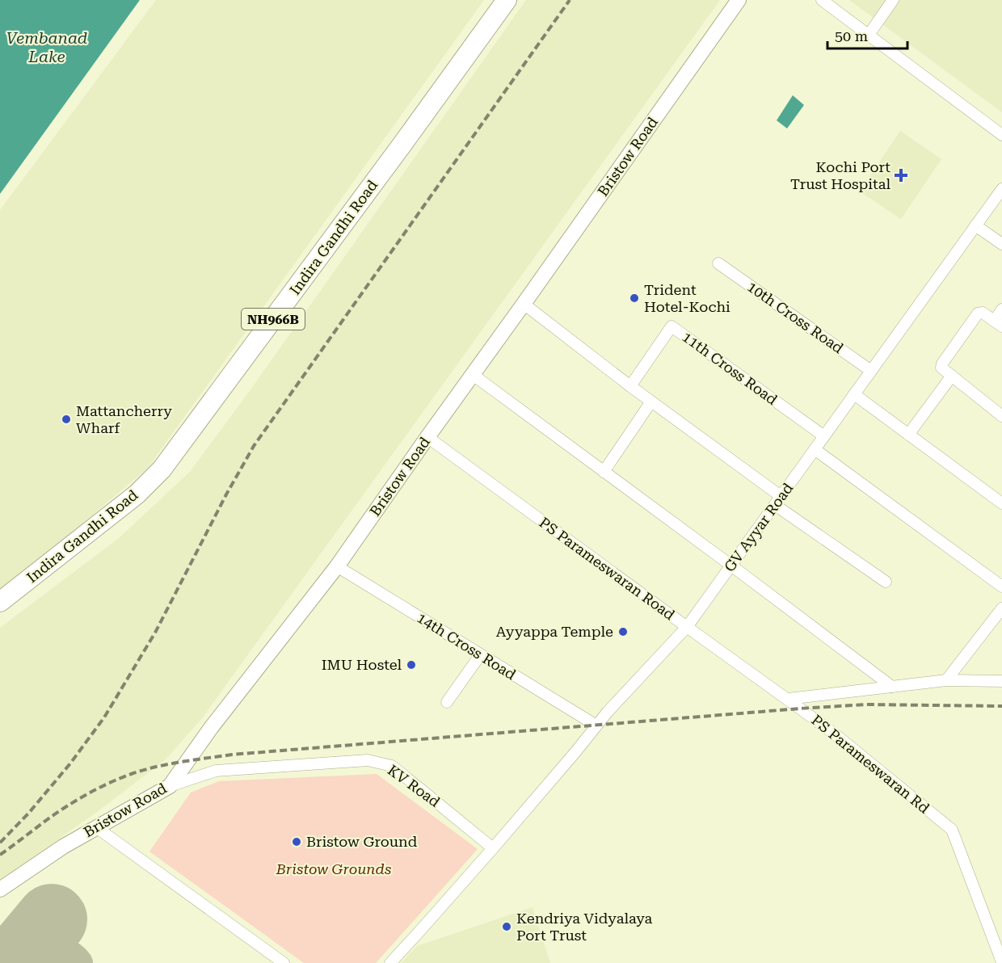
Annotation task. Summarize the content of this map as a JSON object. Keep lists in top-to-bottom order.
{
  "streets": {
    "highway": ["Indira Gandhi Road", "NH966B"],
    "street": [
      "Bristow Road",
      "10th Cross Road",
      "11th Cross Road",
      "GV Ayyar Road",
      "PS Parameswaran Road",
      "14th Cross Road",
      "PS Parameswaran Rd",
      "KV Road"
    ]
  },
  "crossings": [
    ["Bristow Road", "PS Parameswaran Road"],
    ["Bristow Road", "14th Cross Road"],
    ["Bristow Road", "KV Road"],
    ["10th Cross Road", "GV Ayyar Road"],
    ["11th Cross Road", "GV Ayyar Road"],
    ["GV Ayyar Road", "PS Parameswaran Road"],
    ["GV Ayyar Road", "14th Cross Road"],
    ["GV Ayyar Road", "KV Road"],
    ["PS Parameswaran Road", "PS Parameswaran Rd"]
  ],
  "water": ["Vembanad Lake"],
  "parks": ["Bristow Grounds"],
  "places": {
    "health": ["Kochi Port Trust Hospital"],
    "other": [
      "Trident Hotel-Kochi",
      "Mattancherry Wharf",
      "Ayyappa Temple",
      "IMU Hostel",
      "Bristow Ground",
      "Kendriya Vidyalaya Port Trust"
    ]
  },
  "scale_bar": "50 m"
}
